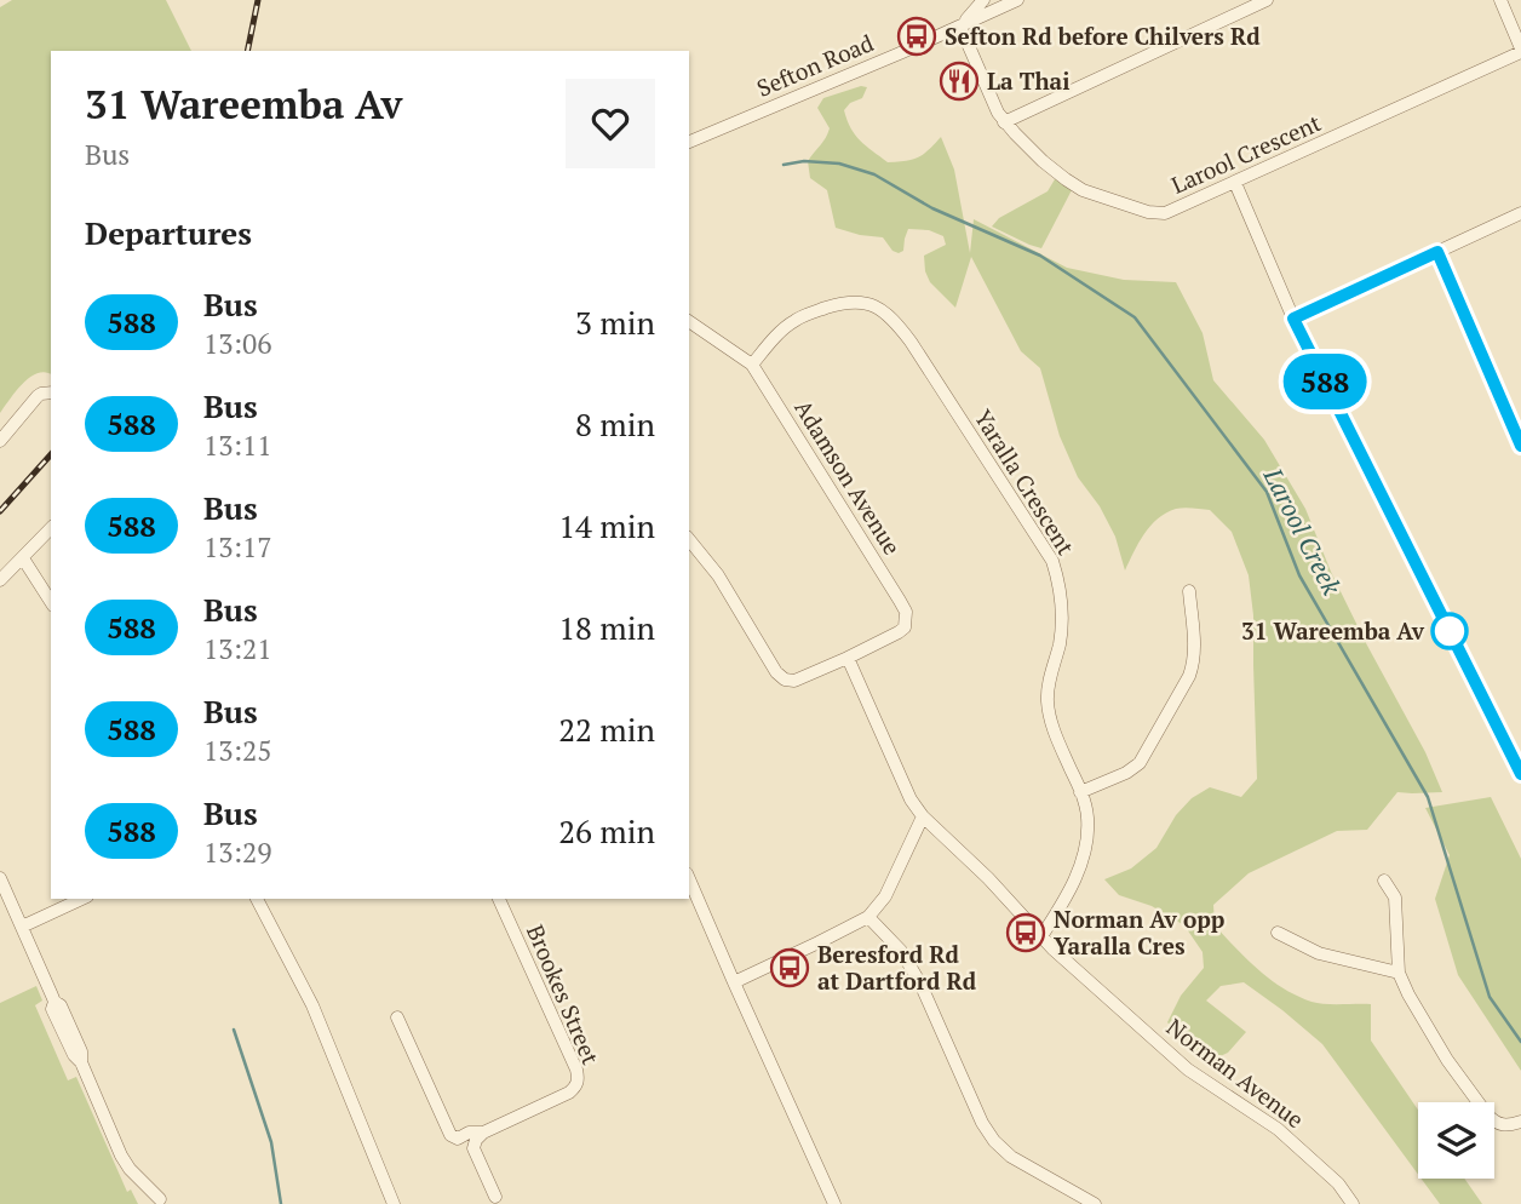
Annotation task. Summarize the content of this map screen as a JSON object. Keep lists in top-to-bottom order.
{
  "streets": {
    "street": [
      "Sefton Road",
      "Larool Crescent",
      "Adamson Avenue",
      "Yaralla Crescent",
      "Brookes Street",
      "Norman Avenue"
    ]
  },
  "crossings": [
    ["Sefton Road", "Larool Crescent"],
    ["Adamson Avenue", "Yaralla Crescent"],
    ["Adamson Avenue", "Norman Avenue"],
    ["Yaralla Crescent", "Norman Avenue"]
  ],
  "water": ["Larool Creek"],
  "places": {
    "bus stop": ["Sefton Rd before Chilvers Rd", "Norman Av opp Yaralla Cres", "Beresford Rd at Dartford Rd"],
    "restaurant": ["La Thai"],
    "other": ["31 Wareemba Av"]
  },
  "lines": ["bus line 588"],
  "page": {
    "on_map": "588",
    "heading": [
      ["31 Wareemba Av", "Bus"],
      "Departures"
    ],
    "list": [
      {
        "mark": "588",
        "name": "Bus",
        "note": "13:06",
        "value": "3 min"
      },
      {
        "mark": "588",
        "name": "Bus",
        "note": "13:11",
        "value": "8 min"
      },
      {
        "mark": "588",
        "name": "Bus",
        "note": "13:17",
        "value": "14 min"
      },
      {
        "mark": "588",
        "name": "Bus",
        "note": "13:21",
        "value": "18 min"
      },
      {
        "mark": "588",
        "name": "Bus",
        "note": "13:25",
        "value": "22 min"
      },
      {
        "mark": "588",
        "name": "Bus",
        "note": "13:29",
        "value": "26 min"
      }
    ]
  }
}
